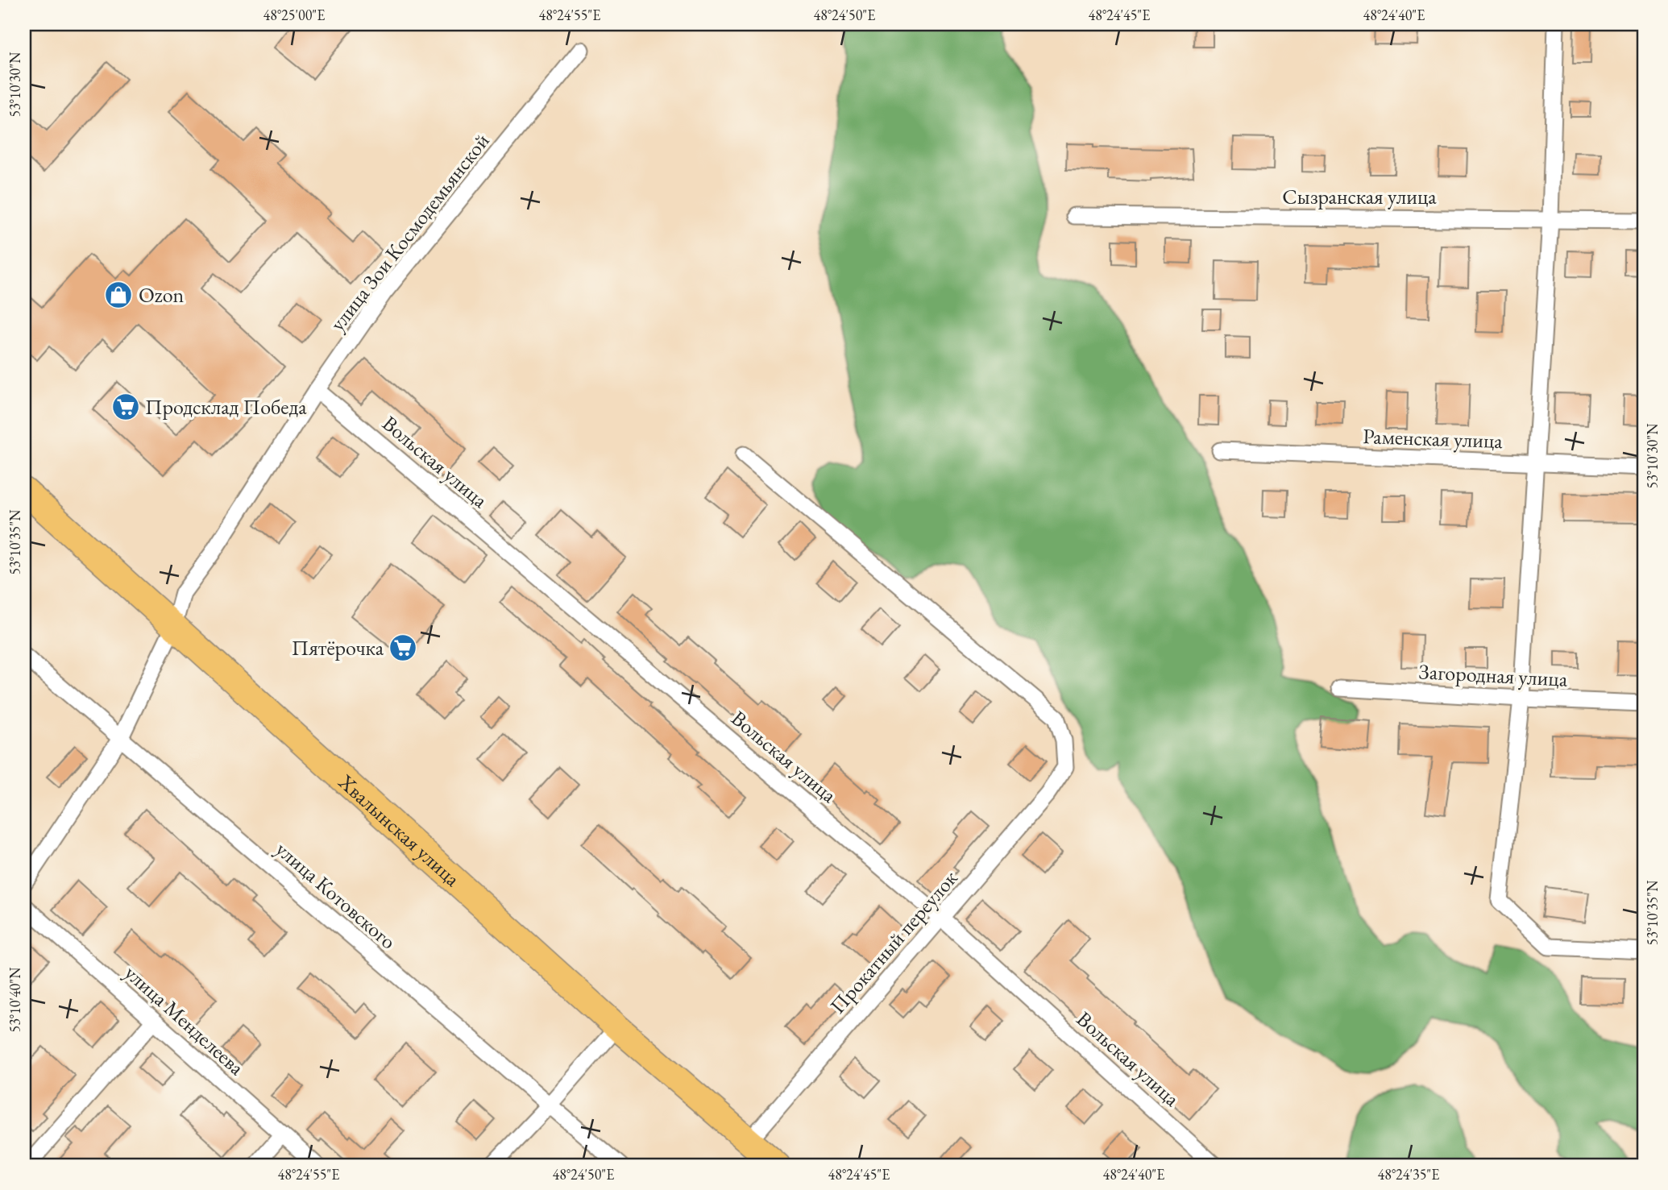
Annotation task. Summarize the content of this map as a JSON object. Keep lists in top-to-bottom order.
{
  "streets": {
    "main road": ["Хвалынская улица"],
    "street": [
      "Сызранская улица",
      "улица Зои Космодемьянской",
      "Раменская улица",
      "Вольская улица",
      "Загородная улица",
      "улица Котовского",
      "Прокатный переулок",
      "улица Менделеева"
    ]
  },
  "crossings": [
    ["улица Зои Космодемьянской", "Вольская улица"],
    ["улица Зои Космодемьянской", "Хвалынская улица"],
    ["улица Зои Космодемьянской", "улица Котовского"],
    ["Вольская улица", "Прокатный переулок"],
    ["Хвалынская улица", "Прокатный переулок"]
  ],
  "places": {
    "shop": ["Ozon"],
    "supermarket": ["Продсклад Победа", "Пятёрочка"]
  },
  "coordinates": [
    "48°25'00\"E",
    "48°24'55\"E",
    "48°24'50\"E",
    "48°24'45\"E",
    "48°24'40\"E",
    "53°10'30\"N",
    "53°10'35\"N",
    "53°10'40\"N",
    "48°24'35\"E"
  ]
}
